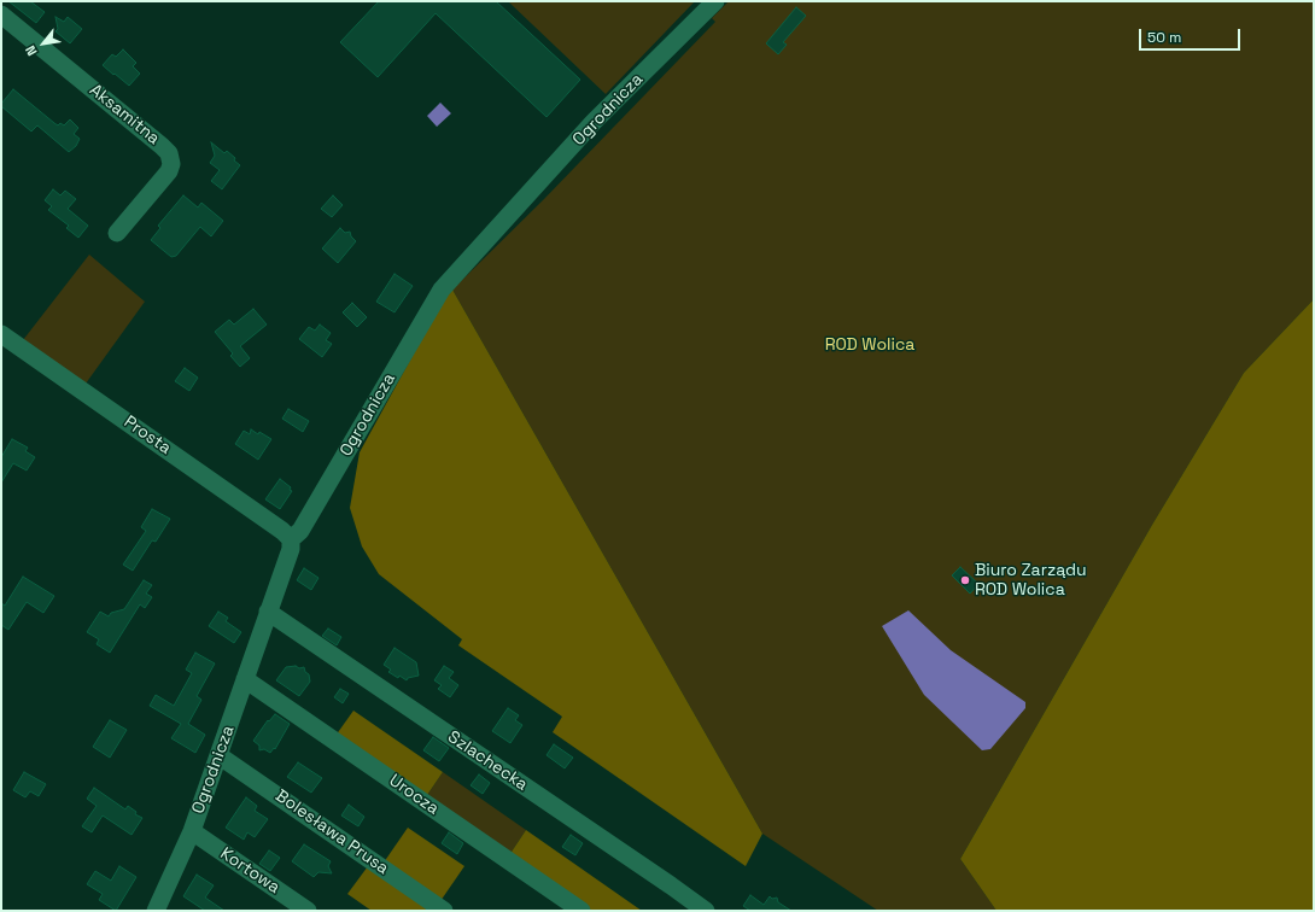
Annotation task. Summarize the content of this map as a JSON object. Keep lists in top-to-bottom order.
{
  "streets": {
    "street": [
      "Ogrodnicza",
      "Aksamitna",
      "Prosta",
      "Szlachecka",
      "Urocza",
      "Bolesława Prusa",
      "Kortowa"
    ]
  },
  "crossings": [
    ["Ogrodnicza", "Prosta"],
    ["Ogrodnicza", "Szlachecka"],
    ["Ogrodnicza", "Urocza"],
    ["Ogrodnicza", "Bolesława Prusa"],
    ["Ogrodnicza", "Kortowa"]
  ],
  "parks": ["ROD Wolica"],
  "places": ["Biuro Zarządu ROD Wolica"],
  "scale_bar": "50 m",
  "north": "bottom left"
}
